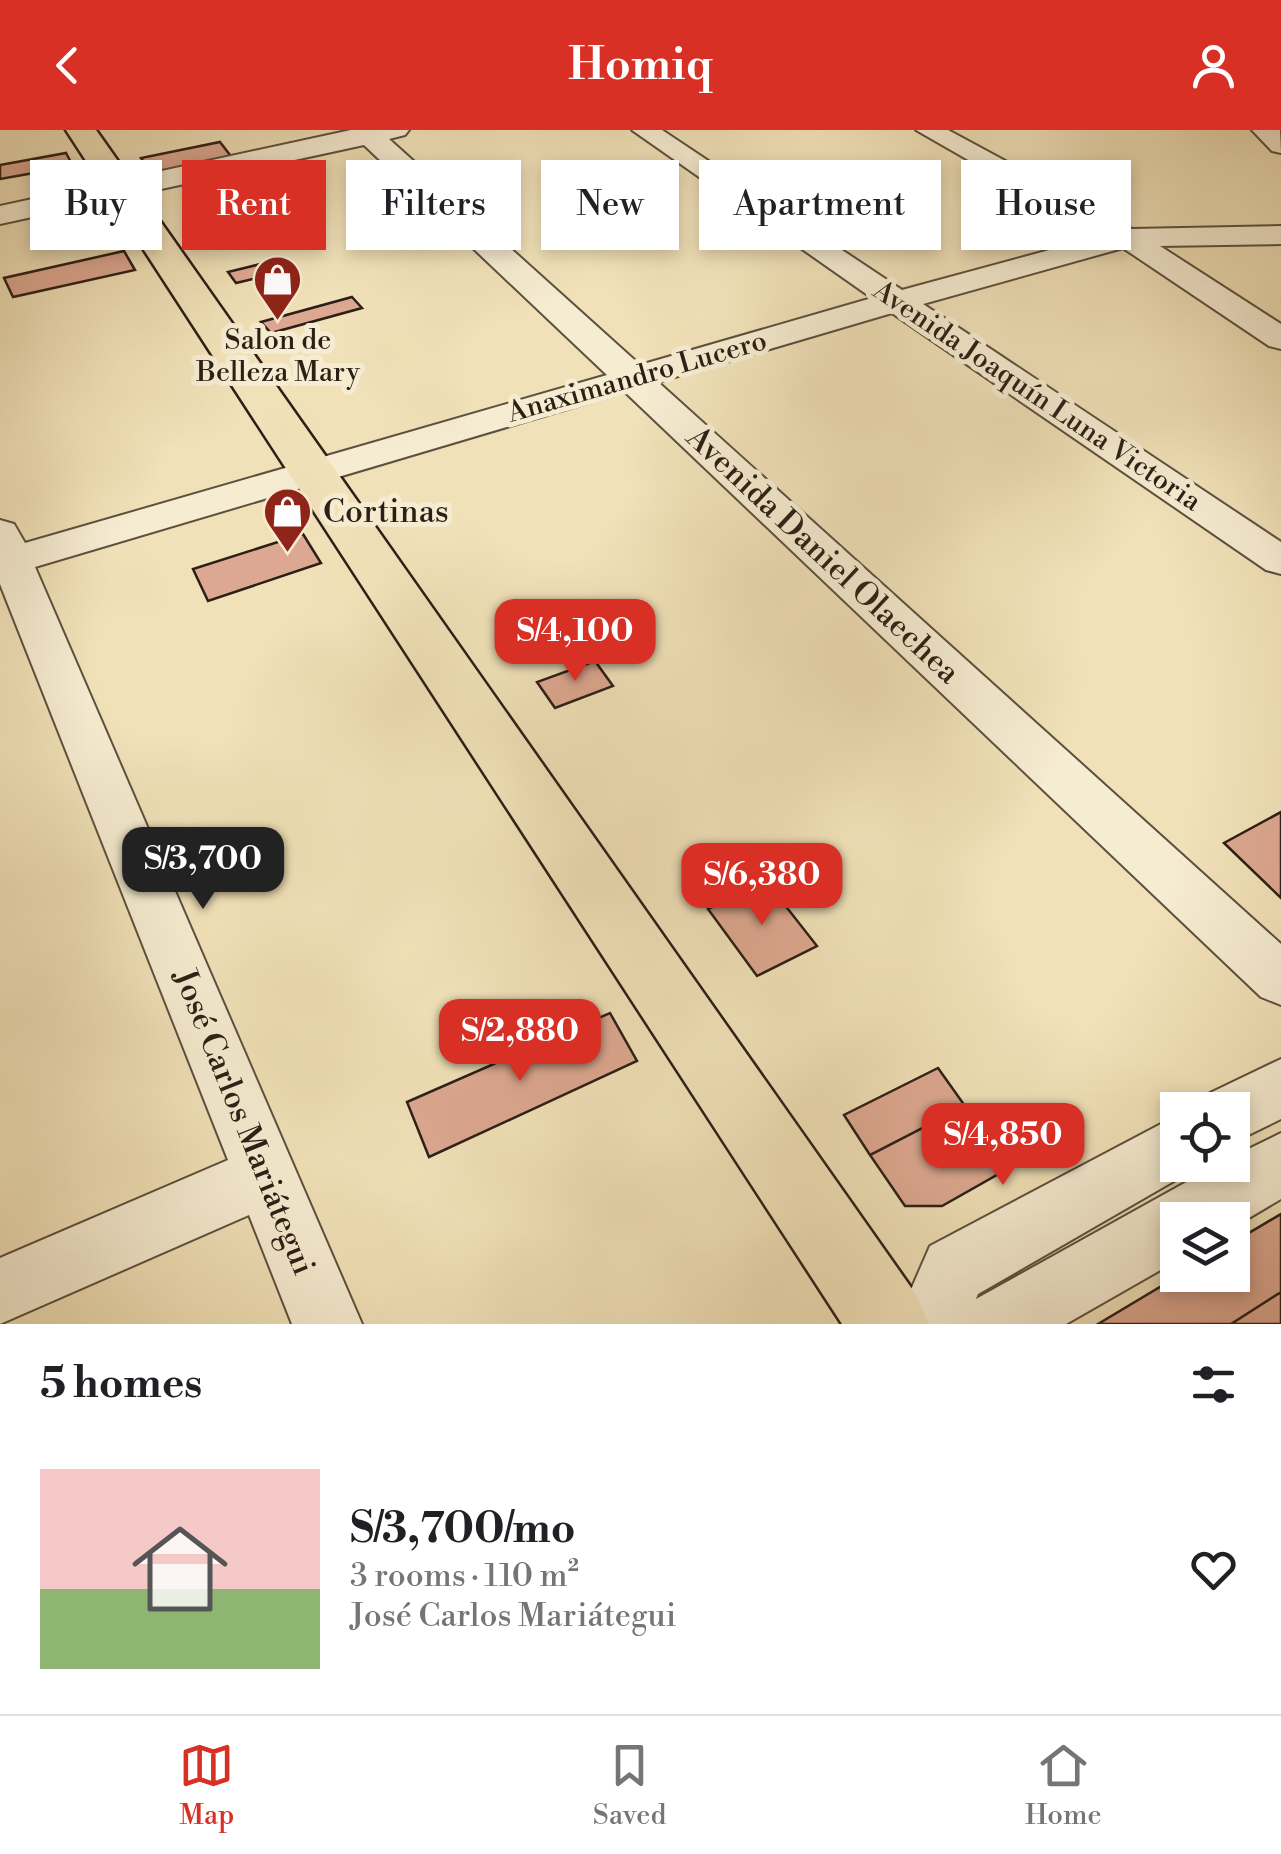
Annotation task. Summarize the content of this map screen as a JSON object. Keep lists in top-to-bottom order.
{
  "streets": {
    "street": [
      "Anaximandro Lucero",
      "Avenida Joaquín Luna Victoria",
      "Avenida Daniel Olaechea",
      "José Carlos Mariátegui"
    ]
  },
  "crossings": [
    ["Anaximandro Lucero", "Avenida Joaquín Luna Victoria"],
    ["Anaximandro Lucero", "Avenida Daniel Olaechea"],
    ["Anaximandro Lucero", "José Carlos Mariátegui"]
  ],
  "places": {
    "shop": ["Salon de Belleza Mary", "Cortinas"]
  },
  "page": {
    "header": "Homiq",
    "chip": [
      "Buy",
      "Rent",
      "Filters",
      "New",
      "Apartment",
      "House"
    ],
    "price": [
      "S/4,100",
      "S/3,700",
      "S/6,380",
      "S/2,880",
      "S/4,850"
    ],
    "heading": "5 homes",
    "list": [
      {
        "name": "S/3,700/mo",
        "note": "3 rooms · 110 m² · José Carlos Mariátegui"
      }
    ],
    "tabs": ["Map", "Saved", "Home"]
  }
}
